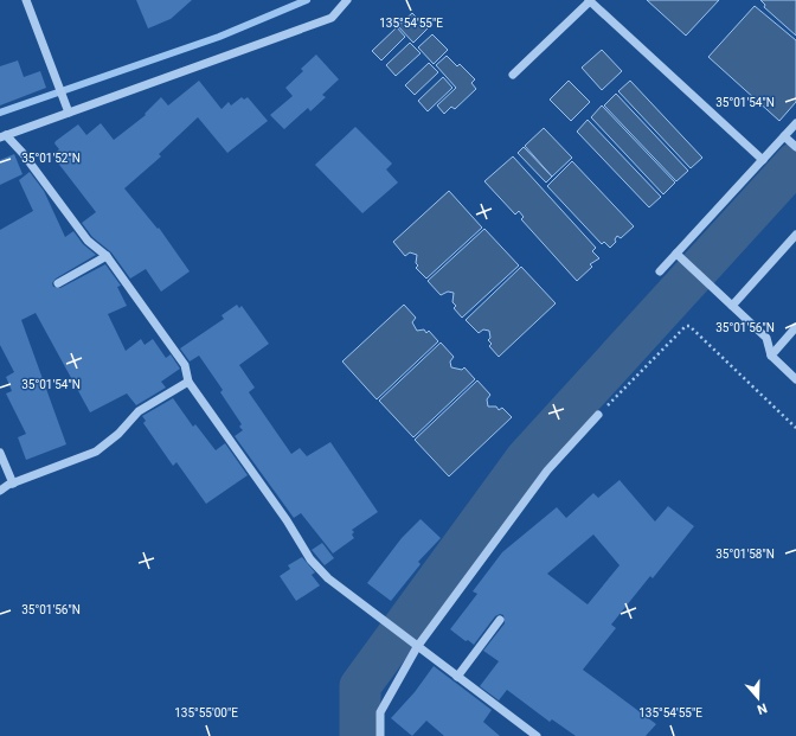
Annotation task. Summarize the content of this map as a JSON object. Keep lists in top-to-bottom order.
{
  "north": "bottom",
  "coordinates": [
    "135°54'55\"E",
    "35°01'54\"N",
    "35°01'52\"N",
    "35°01'56\"N",
    "35°01'58\"N",
    "135°55'00\"E"
  ]
}
